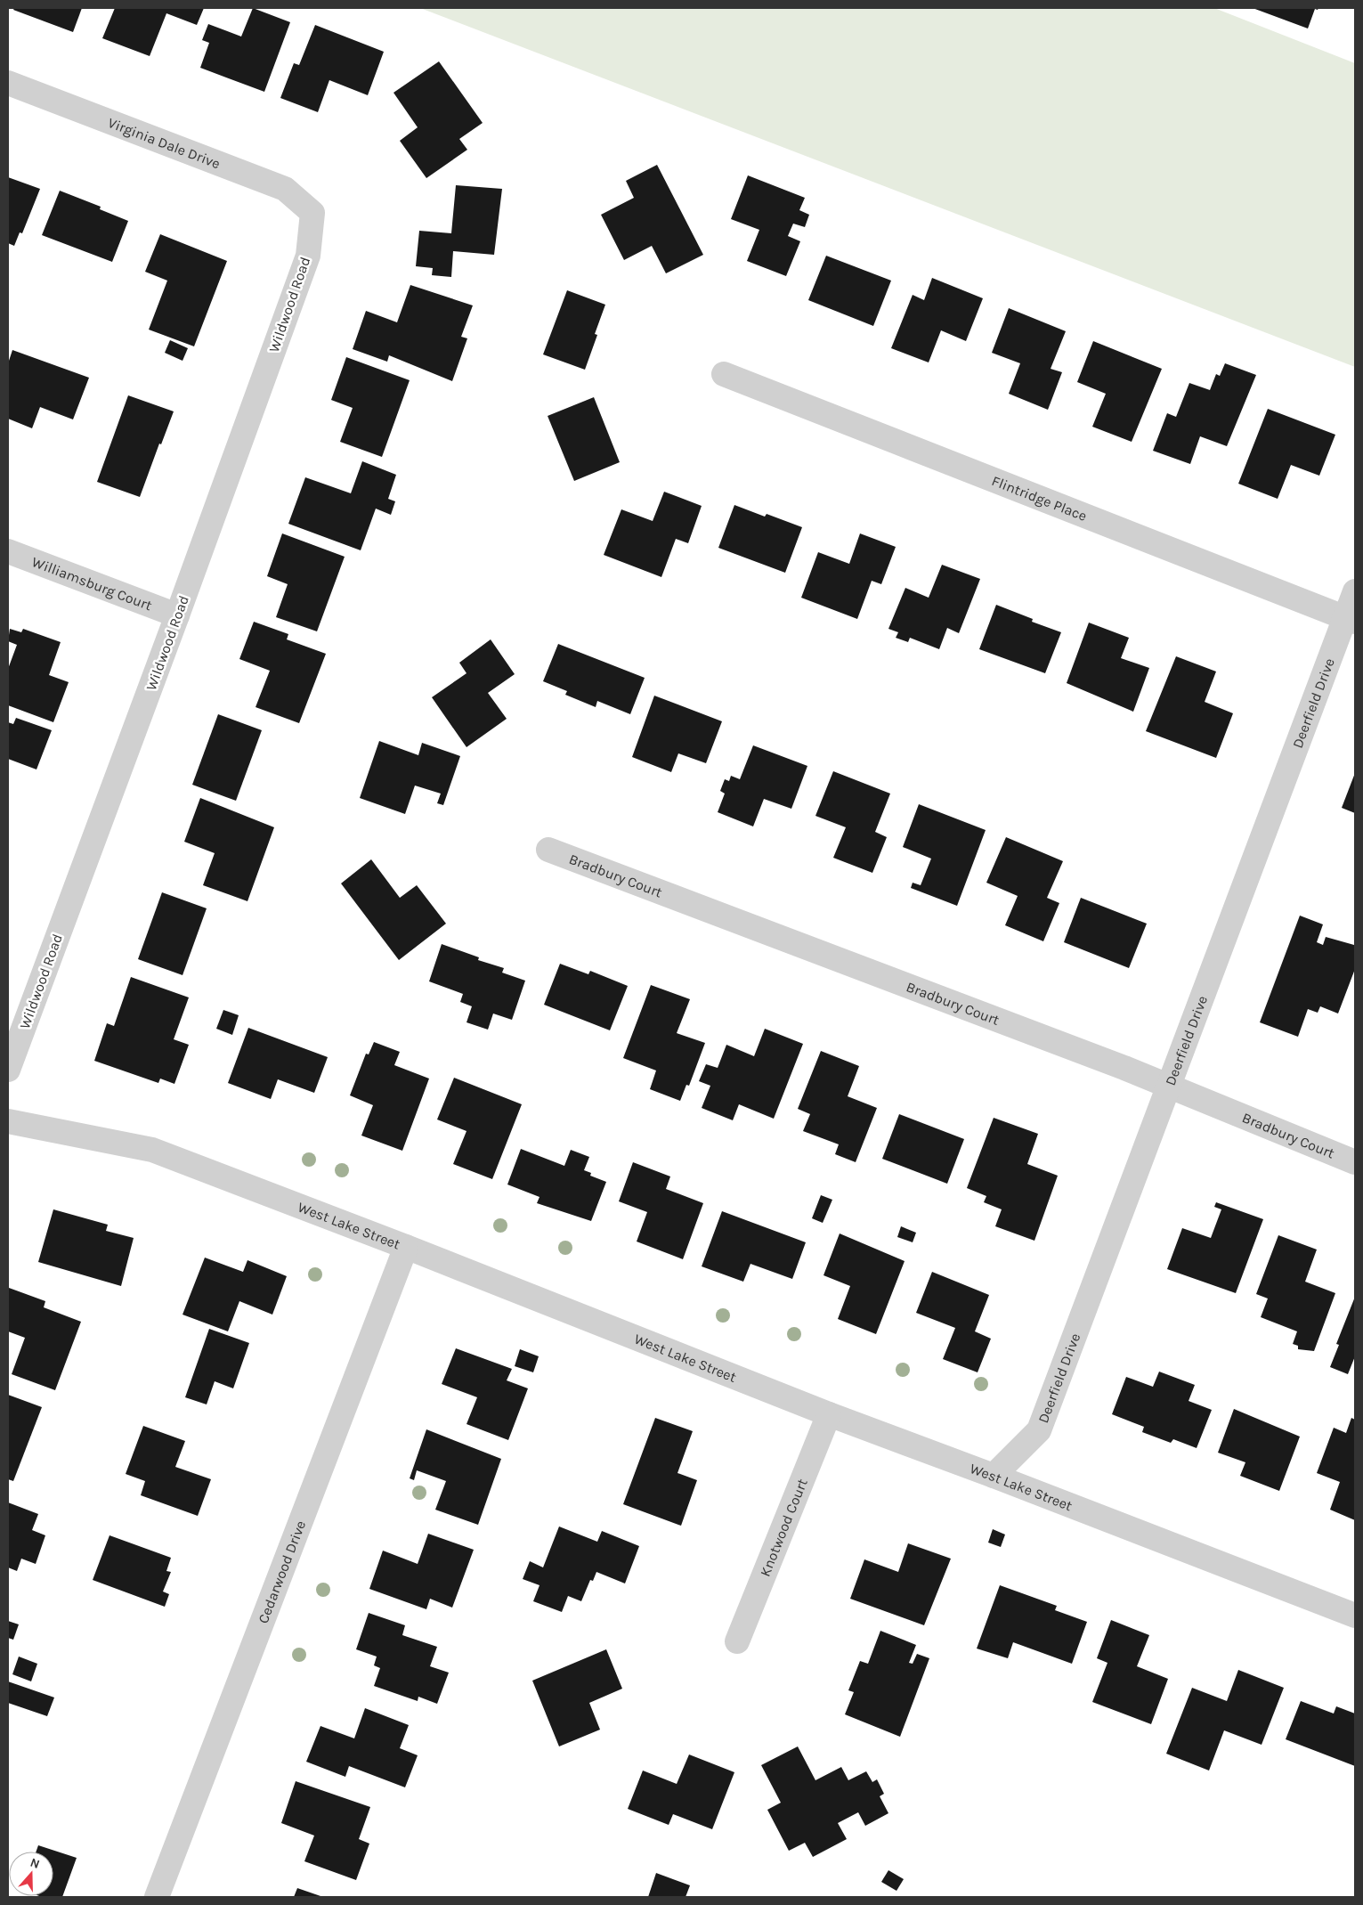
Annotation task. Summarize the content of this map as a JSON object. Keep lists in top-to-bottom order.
{
  "streets": {
    "street": [
      "Virginia Dale Drive",
      "Wildwood Road",
      "Flintridge Place",
      "Williamsburg Court",
      "Deerfield Drive",
      "Bradbury Court",
      "West Lake Street",
      "Knotwood Court",
      "Cedarwood Drive"
    ]
  },
  "crossings": [
    ["Virginia Dale Drive", "Wildwood Road"],
    ["Wildwood Road", "Williamsburg Court"],
    ["Flintridge Place", "Deerfield Drive"],
    ["Deerfield Drive", "Bradbury Court"],
    ["Deerfield Drive", "West Lake Street"],
    ["West Lake Street", "Knotwood Court"],
    ["West Lake Street", "Cedarwood Drive"]
  ],
  "north": "top"
}
